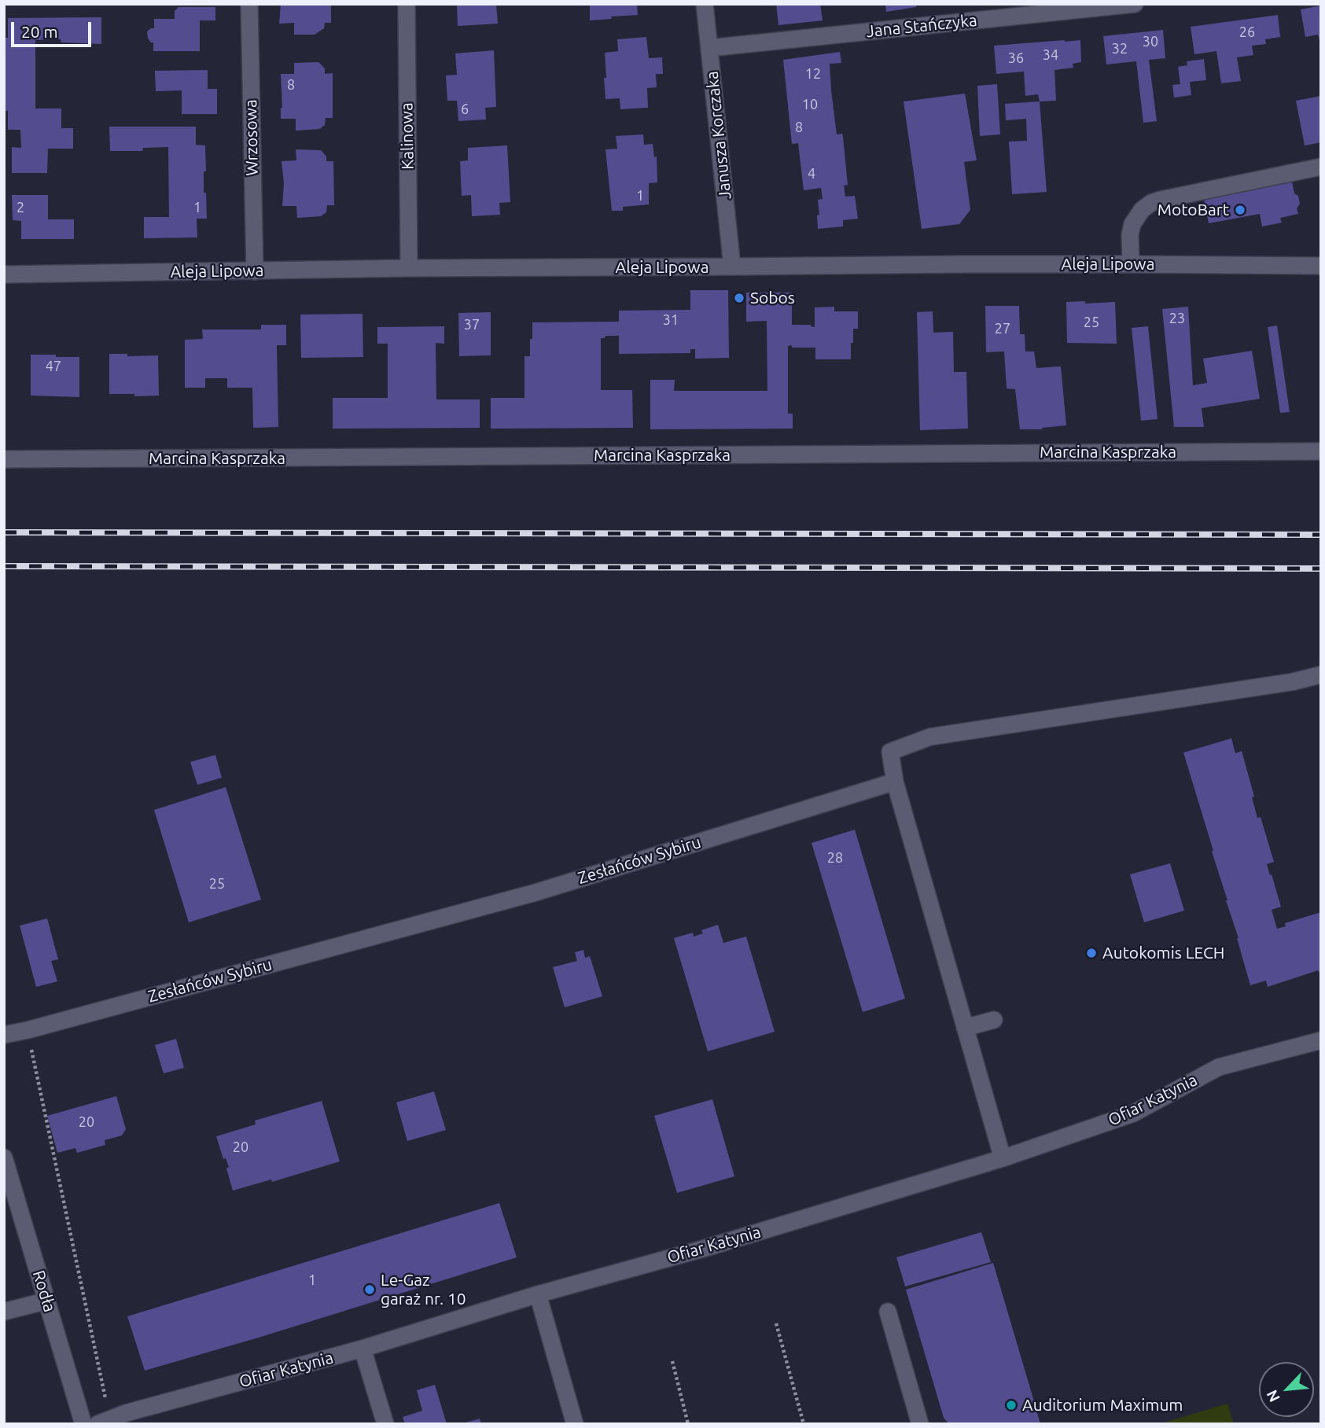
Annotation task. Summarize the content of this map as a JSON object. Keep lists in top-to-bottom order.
{
  "streets": {
    "street": [
      "Jana Stańczyka",
      "Janusza Korczaka",
      "Kalinowa",
      "Wrzosowa",
      "Aleja Lipowa",
      "Marcina Kasprzaka",
      "Zesłańców Sybiru",
      "Ofiar Katynia",
      "Rodła"
    ]
  },
  "crossings": [
    ["Jana Stańczyka", "Janusza Korczaka"],
    ["Janusza Korczaka", "Aleja Lipowa"],
    ["Kalinowa", "Aleja Lipowa"],
    ["Wrzosowa", "Aleja Lipowa"]
  ],
  "places": [
    "MotoBart",
    "Sobos",
    "Autokomis LECH",
    "Le-Gaz garaż nr. 10",
    "Auditorium Maximum"
  ],
  "house_numbers": [
    "26",
    "30",
    "32",
    "34",
    "36",
    "12",
    "8",
    "10",
    "6",
    "8",
    "4",
    "1",
    "2",
    "1",
    "23",
    "31",
    "25",
    "37",
    "27",
    "47",
    "28",
    "25",
    "20",
    "20",
    "1"
  ],
  "scale_bar": "20 m",
  "north": "bottom left"
}
